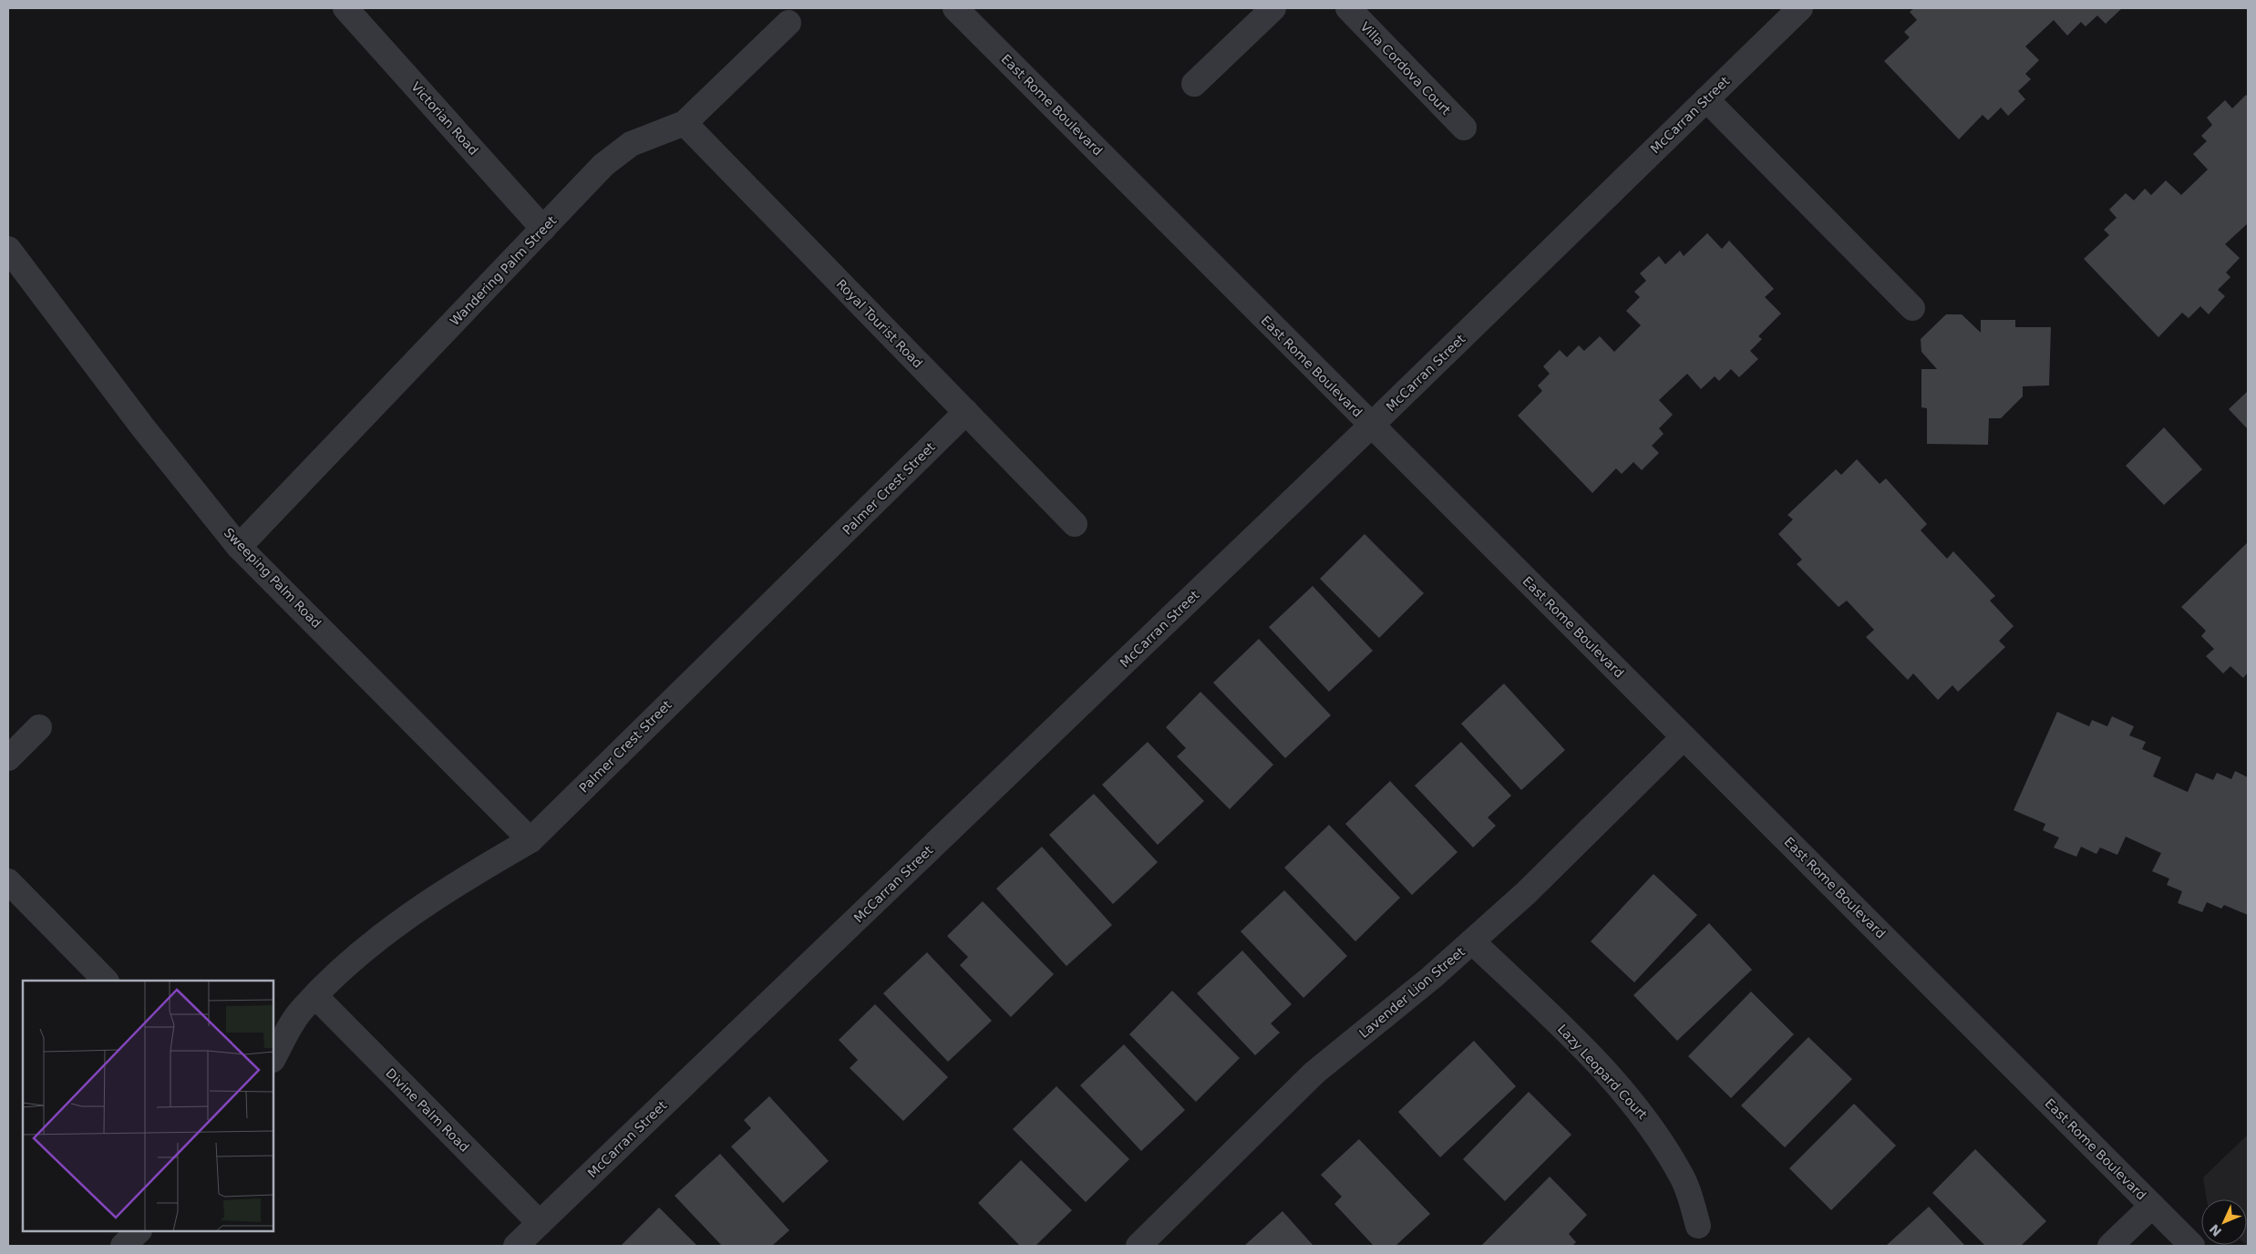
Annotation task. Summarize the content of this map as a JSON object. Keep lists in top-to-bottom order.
{
  "streets": {
    "street": [
      "Villa Cordova Court",
      "East Rome Boulevard",
      "McCarran Street",
      "Victorian Road",
      "Wandering Palm Street",
      "Royal Tourist Road",
      "Palmer Crest Street",
      "Sweeping Palm Road",
      "Lavender Lion Street",
      "Lazy Leopard Court",
      "Divine Palm Road"
    ]
  },
  "crossings": [
    ["East Rome Boulevard", "McCarran Street"],
    ["East Rome Boulevard", "Lavender Lion Street"],
    ["McCarran Street", "Divine Palm Road"],
    ["Victorian Road", "Wandering Palm Street"],
    ["Wandering Palm Street", "Royal Tourist Road"],
    ["Wandering Palm Street", "Sweeping Palm Road"],
    ["Royal Tourist Road", "Palmer Crest Street"],
    ["Palmer Crest Street", "Sweeping Palm Road"],
    ["Palmer Crest Street", "Divine Palm Road"],
    ["Lavender Lion Street", "Lazy Leopard Court"]
  ],
  "north": "bottom left"
}
